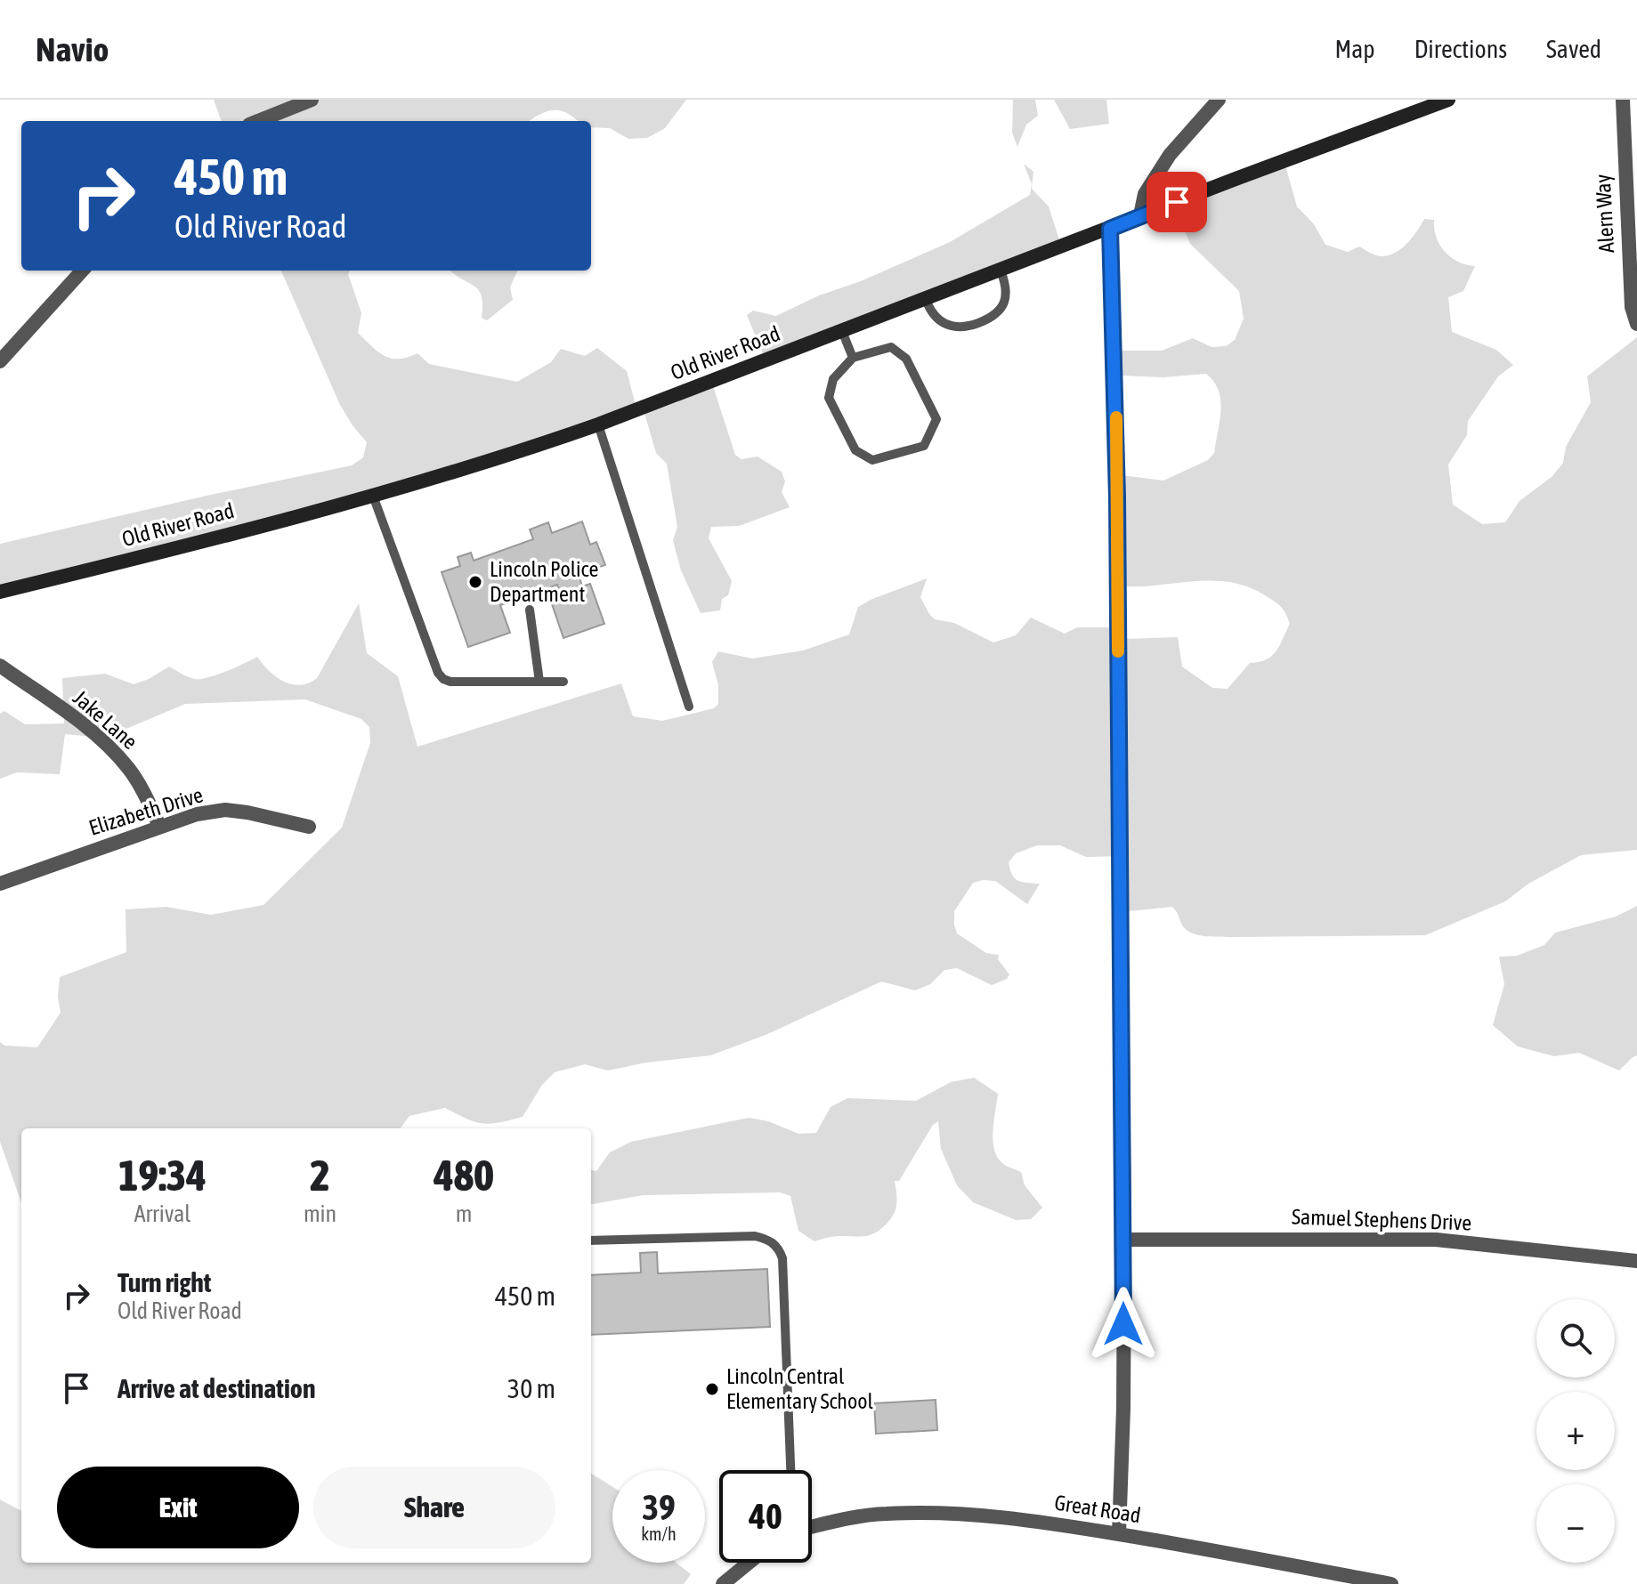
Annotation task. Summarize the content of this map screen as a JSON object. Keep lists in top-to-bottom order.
{
  "streets": {
    "main road": ["Old River Road"],
    "street": [
      "Alern Way",
      "Jake Lane",
      "Elizabeth Drive",
      "Samuel Stephens Drive",
      "Great Road"
    ]
  },
  "crossings": [
    ["Jake Lane", "Elizabeth Drive"]
  ],
  "places": ["Lincoln Police Department", "Lincoln Central Elementary School"],
  "page": {
    "header": "Navio",
    "nav": ["Map", "Directions", "Saved"],
    "turn": ["450 m", "Old River Road"],
    "eta": [
      "19:34",
      "Arrival",
      "2",
      "min",
      "480",
      "m"
    ],
    "list": [
      {
        "name": "Turn right",
        "note": "Old River Road",
        "value": "450 m"
      },
      {
        "name": "Arrive at destination",
        "value": "30 m"
      }
    ],
    "map_buttons": ["+", "−"],
    "buttons": ["Exit", "Share"],
    "speed": "39 km/h",
    "limit": "40"
  }
}
